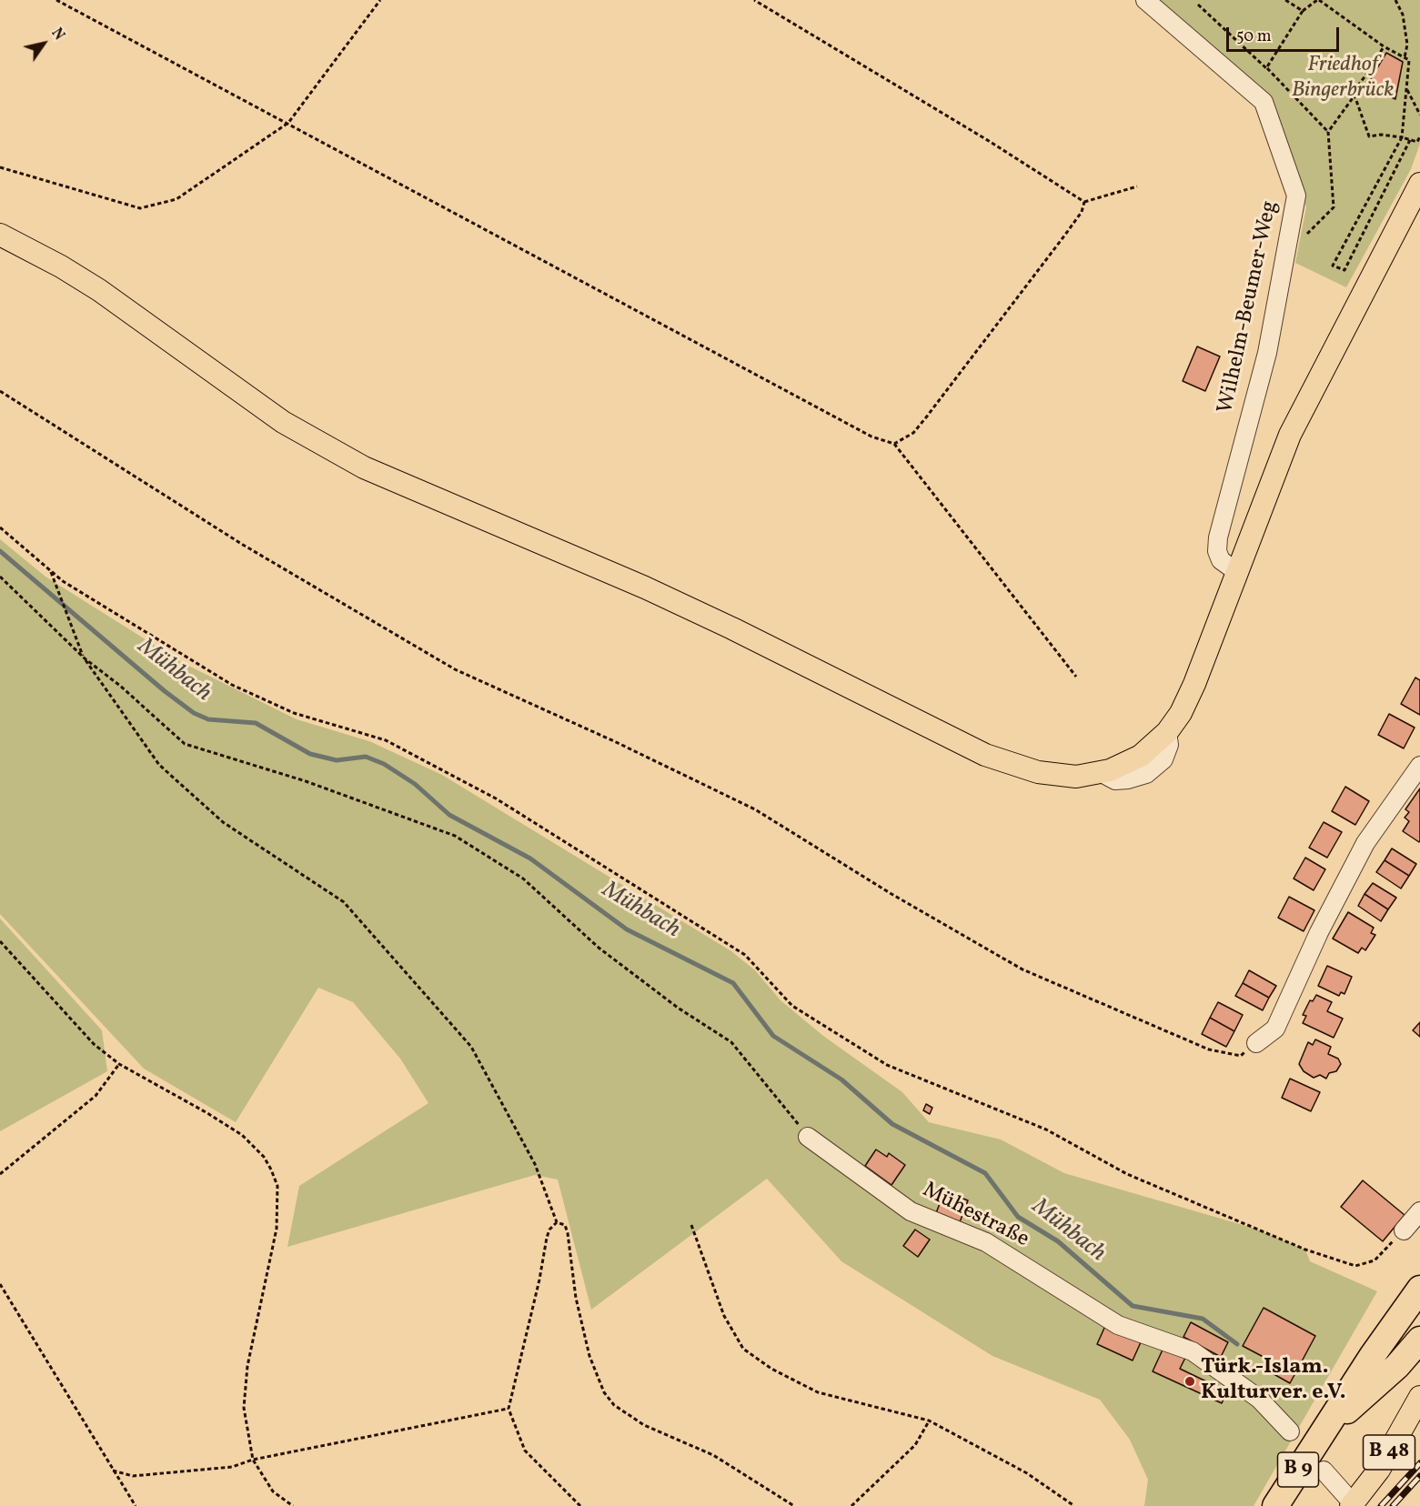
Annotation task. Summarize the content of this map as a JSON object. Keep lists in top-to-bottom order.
{
  "streets": {
    "highway": ["B 9"],
    "main road": ["B 48"],
    "street": ["Wilhelm-Beumer-Weg", "Mühestraße"]
  },
  "water": ["Mühbach"],
  "parks": ["Friedhof Bingerbrück"],
  "places": ["Türk.-Islam. Kulturver. e.V."],
  "scale_bar": "50 m",
  "north": "top right"
}
